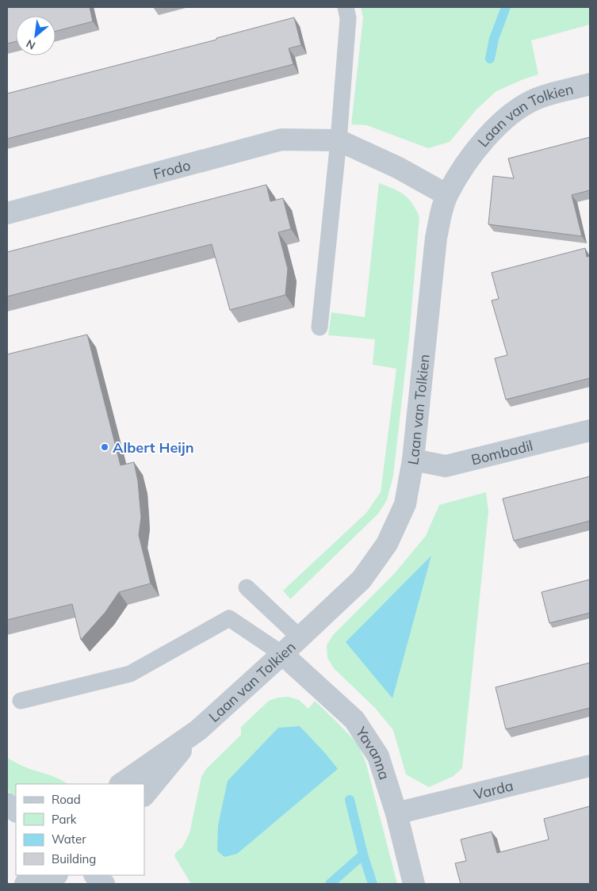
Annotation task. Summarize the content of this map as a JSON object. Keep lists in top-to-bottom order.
{
  "streets": {
    "street": [
      "Laan van Tolkien",
      "Frodo",
      "Bombadil",
      "Yavanna",
      "Varda"
    ]
  },
  "crossings": [
    ["Laan van Tolkien", "Frodo"],
    ["Laan van Tolkien", "Bombadil"],
    ["Laan van Tolkien", "Yavanna"],
    ["Yavanna", "Varda"]
  ],
  "places": ["Albert Heijn"],
  "legend": [
    "Road",
    "Park",
    "Water",
    "Building"
  ],
  "north": "bottom left"
}
